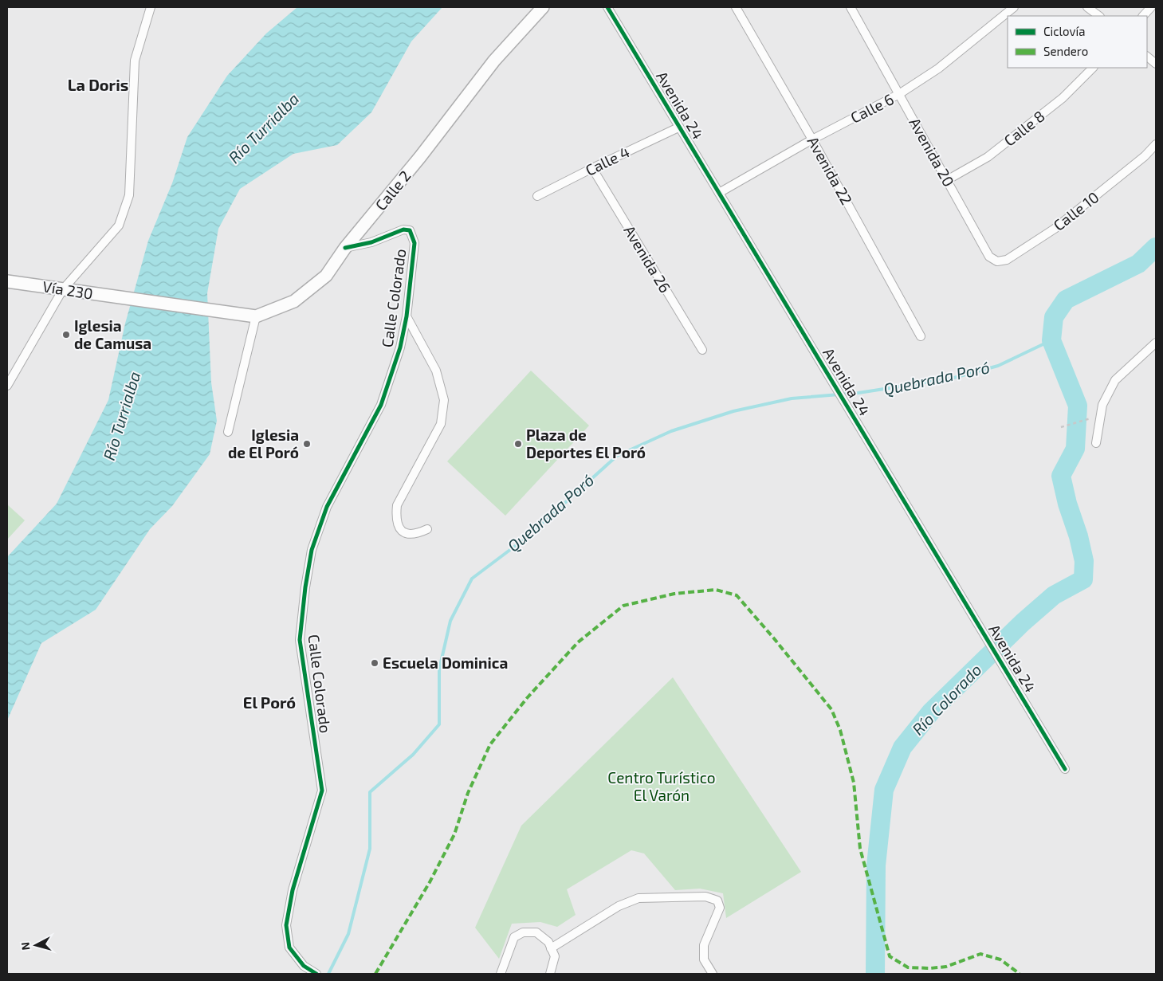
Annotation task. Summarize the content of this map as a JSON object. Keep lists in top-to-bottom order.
{
  "streets": {
    "main road": ["Calle 2", "Vía 230"],
    "street": [
      "Avenida 24",
      "Calle 6",
      "Calle 8",
      "Avenida 20",
      "Calle 4",
      "Avenida 22",
      "Calle 10",
      "Avenida 26",
      "Calle Colorado"
    ]
  },
  "crossings": [
    ["Avenida 24", "Calle 6"],
    ["Avenida 24", "Calle 4"],
    ["Calle 6", "Avenida 20"],
    ["Calle 6", "Avenida 22"],
    ["Calle 8", "Avenida 20"],
    ["Avenida 20", "Calle 10"],
    ["Calle 4", "Avenida 26"],
    ["Calle 2", "Vía 230"],
    ["Calle 2", "Calle Colorado"]
  ],
  "districts": ["La Doris", "El Poró"],
  "water": ["Río Turrialba", "Quebrada Poró", "Río Colorado"],
  "parks": ["Centro Turístico El Varón"],
  "places": [
    "Iglesia de Camusa",
    "Iglesia de El Poró",
    "Plaza de Deportes El Poró",
    "Escuela Dominica"
  ],
  "legend": ["Ciclovía", "Sendero"],
  "north": "left"
}
